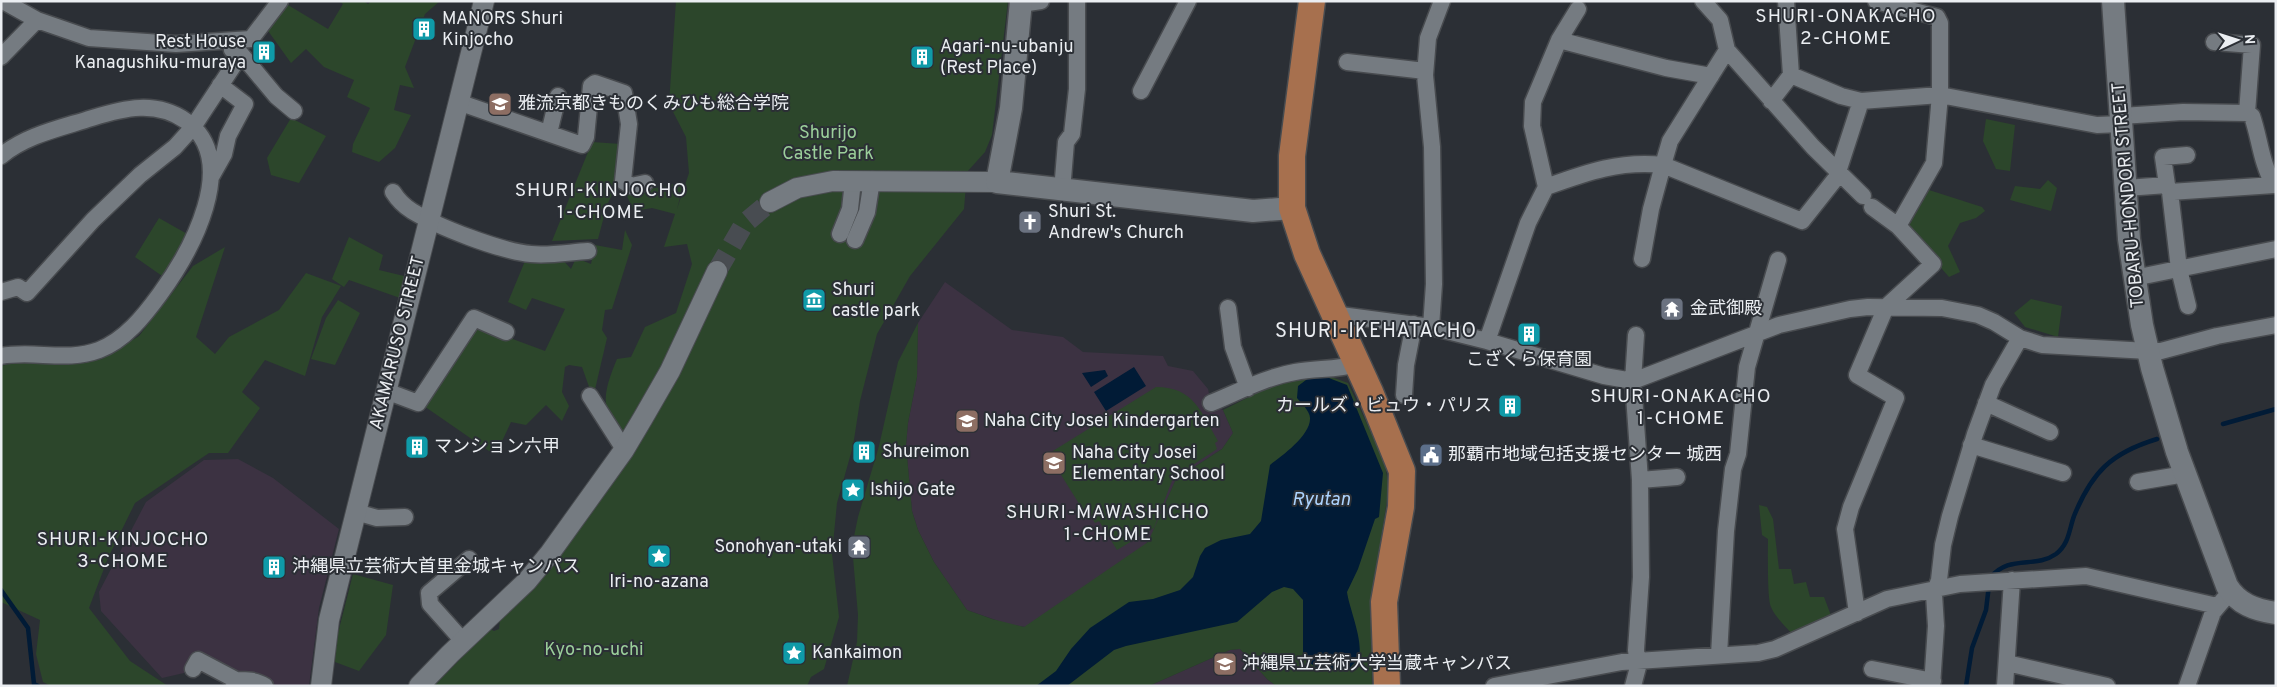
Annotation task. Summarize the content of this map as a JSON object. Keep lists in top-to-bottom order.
{
  "streets": {
    "main road": ["TOBARU-HONDORI STREET"],
    "street": ["AKAMARUSO STREET"]
  },
  "districts": [
    "SHURI-ONAKACHO 2-CHOME",
    "SHURI-KINJOCHO 1-CHOME",
    "SHURI-IKEHATACHO",
    "SHURI-ONAKACHO 1-CHOME",
    "SHURI-MAWASHICHO 1-CHOME",
    "SHURI-KINJOCHO 3-CHOME"
  ],
  "water": ["Ryutan"],
  "parks": ["Shurijo Castle Park", "Kyo-no-uchi"],
  "places": {
    "building": [
      "MANORS Shuri Kinjocho",
      "Rest House Kanagushiku-muraya",
      "Agari-nu-ubanju (Rest Place)",
      "こざくら保育園",
      "カールズ・ビュウ・パリス",
      "マンション六甲",
      "Shureimon",
      "沖縄県立芸術大首里金城キャンパス"
    ],
    "school or university": [
      "雅流京都きものくみひも総合学院",
      "Naha City Josei Kindergarten",
      "Naha City Josei Elementary School",
      "沖縄県立芸術大学当蔵キャンパス"
    ],
    "church": ["Shuri St. Andrew's Church"],
    "museum": ["Shuri castle park"],
    "temple": ["金武御殿", "Sonohyan-utaki"],
    "public building": ["那覇市地域包括支援センター 城西"],
    "place": ["Ishijo Gate", "Iri-no-azana", "Kankaimon"]
  },
  "north": "right"
}
